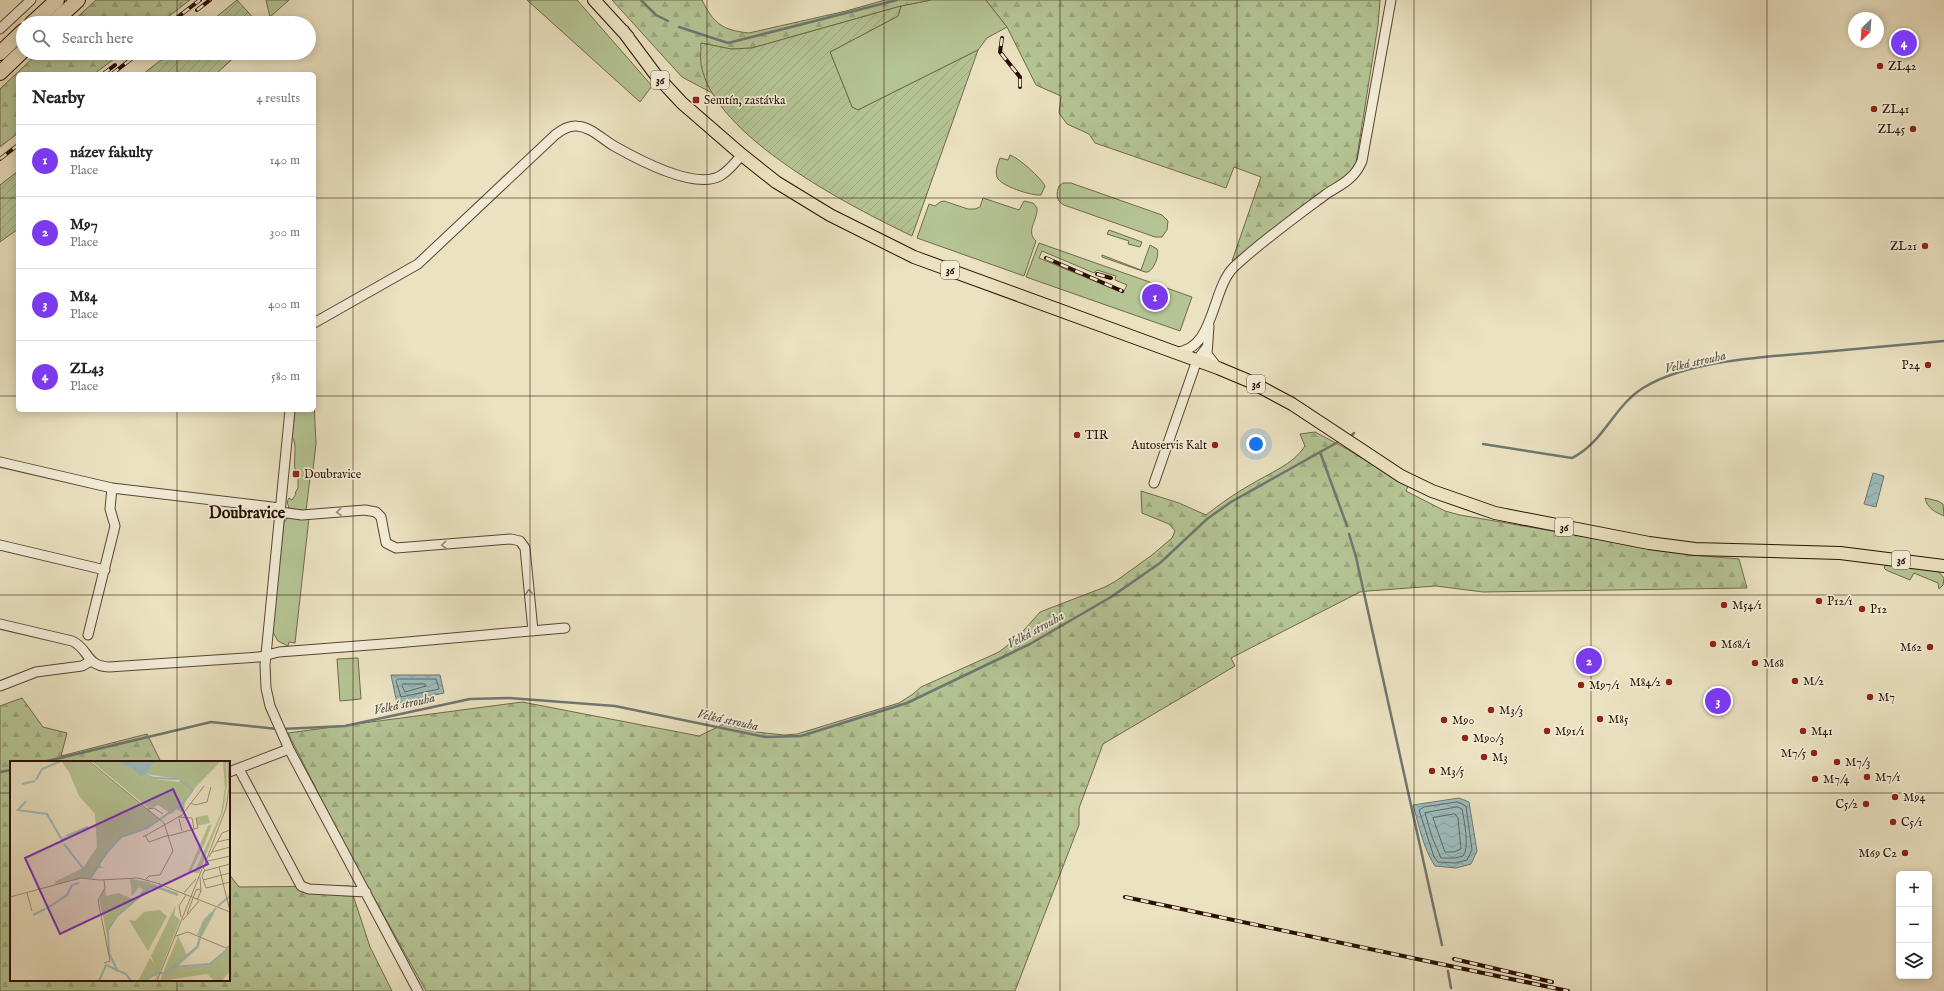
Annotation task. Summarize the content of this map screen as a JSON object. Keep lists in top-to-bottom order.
{
  "streets": {
    "main road": ["36"]
  },
  "districts": ["Doubravice"],
  "water": ["Velká strouha"],
  "places": {
    "other": [
      "ZL42",
      "ZL41",
      "ZL45",
      "ZL21",
      "P24",
      "TIR",
      "Autoservis Kalt",
      "P12/1",
      "M54/1",
      "P12",
      "M68/1",
      "M62",
      "M68",
      "M/2",
      "M84/2",
      "M97/1",
      "M7",
      "M3/3",
      "M85",
      "M90",
      "M91/1",
      "M41",
      "M90/3",
      "M7/5",
      "M3",
      "M7/3",
      "M3/5",
      "M7/1",
      "M7/4",
      "M94",
      "C5/2",
      "C5/1",
      "M69 C2"
    ],
    "transit": ["Semtín, zastávka", "Doubravice"]
  },
  "north": "bottom left",
  "page": {
    "search": "Search here",
    "pins": [
      "4",
      "1",
      "2",
      "3"
    ],
    "heading": ["Nearby", "4 results"],
    "list": [
      {
        "mark": "1",
        "name": "název fakulty",
        "note": "Place",
        "value": "140 m"
      },
      {
        "mark": "2",
        "name": "M97",
        "note": "Place",
        "value": "300 m"
      },
      {
        "mark": "3",
        "name": "M84",
        "note": "Place",
        "value": "400 m"
      },
      {
        "mark": "4",
        "name": "ZL43",
        "note": "Place",
        "value": "580 m"
      }
    ],
    "map_buttons": ["+", "−"]
  }
}
